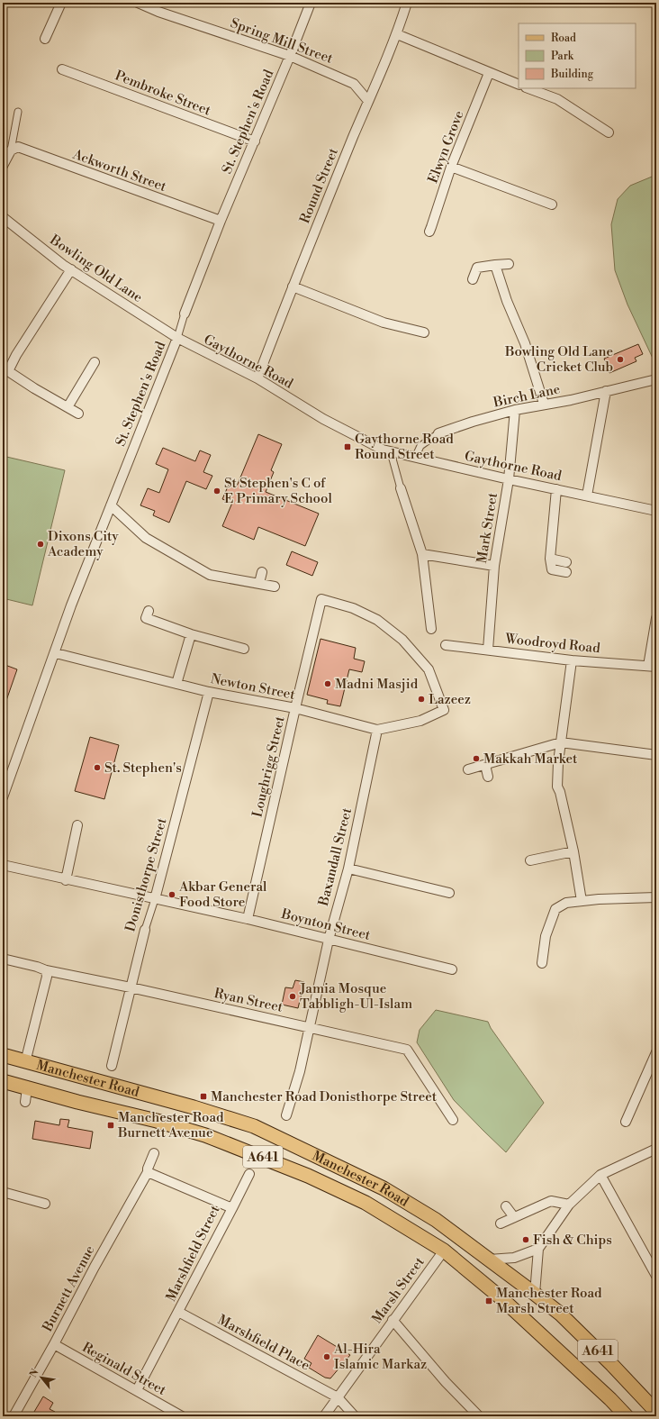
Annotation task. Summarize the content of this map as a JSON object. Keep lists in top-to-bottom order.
{
  "streets": {
    "main road": ["Manchester Road", "A641"],
    "street": [
      "Spring Mill Street",
      "Pembroke Street",
      "St. Stephen's Road",
      "Elwyn Grove",
      "Ackworth Street",
      "Round Street",
      "Bowling Old Lane",
      "Gaythorne Road",
      "Birch Lane",
      "Mark Street",
      "Woodroyd Road",
      "Newton Street",
      "Loughrigg Street",
      "Baxandall Street",
      "Donisthorpe Street",
      "Boynton Street",
      "Ryan Street",
      "Marshfield Street",
      "Burnett Avenue",
      "Marsh Street",
      "Marshfield Place",
      "Reginald Street"
    ]
  },
  "crossings": [
    ["Spring Mill Street", "St. Stephen's Road"],
    ["Spring Mill Street", "Round Street"],
    ["Pembroke Street", "St. Stephen's Road"],
    ["St. Stephen's Road", "Ackworth Street"],
    ["St. Stephen's Road", "Bowling Old Lane"],
    ["St. Stephen's Road", "Gaythorne Road"],
    ["St. Stephen's Road", "Newton Street"],
    ["Round Street", "Gaythorne Road"],
    ["Bowling Old Lane", "Gaythorne Road"],
    ["Gaythorne Road", "Birch Lane"],
    ["Gaythorne Road", "Mark Street"],
    ["Birch Lane", "Mark Street"],
    ["Mark Street", "Woodroyd Road"],
    ["Newton Street", "Loughrigg Street"],
    ["Newton Street", "Baxandall Street"],
    ["Newton Street", "Donisthorpe Street"],
    ["Loughrigg Street", "Boynton Street"],
    ["Baxandall Street", "Boynton Street"],
    ["Baxandall Street", "Ryan Street"],
    ["Donisthorpe Street", "Boynton Street"],
    ["Donisthorpe Street", "Ryan Street"],
    ["Manchester Road", "Marsh Street"],
    ["Marshfield Street", "Burnett Avenue"],
    ["Marshfield Street", "Marshfield Place"],
    ["Marshfield Street", "Reginald Street"],
    ["Burnett Avenue", "Reginald Street"],
    ["Marsh Street", "Marshfield Place"]
  ],
  "places": {
    "other": [
      "Bowling Old Lane Cricket Club",
      "St Stephen's C of E Primary School",
      "Dixons City Academy",
      "Madni Masjid",
      "Lazeez",
      "Makkah Market",
      "St. Stephen's",
      "Akbar General Food Store",
      "Jamia Mosque Tabbligh-Ul-Islam",
      "Fish & Chips",
      "Al-Hira Islamic Markaz"
    ],
    "transit": [
      "Gaythorne Road Round Street",
      "Manchester Road Donisthorpe Street",
      "Manchester Road Burnett Avenue",
      "Manchester Road Marsh Street"
    ]
  },
  "legend": ["Road", "Park", "Building"],
  "north": "top left"
}
